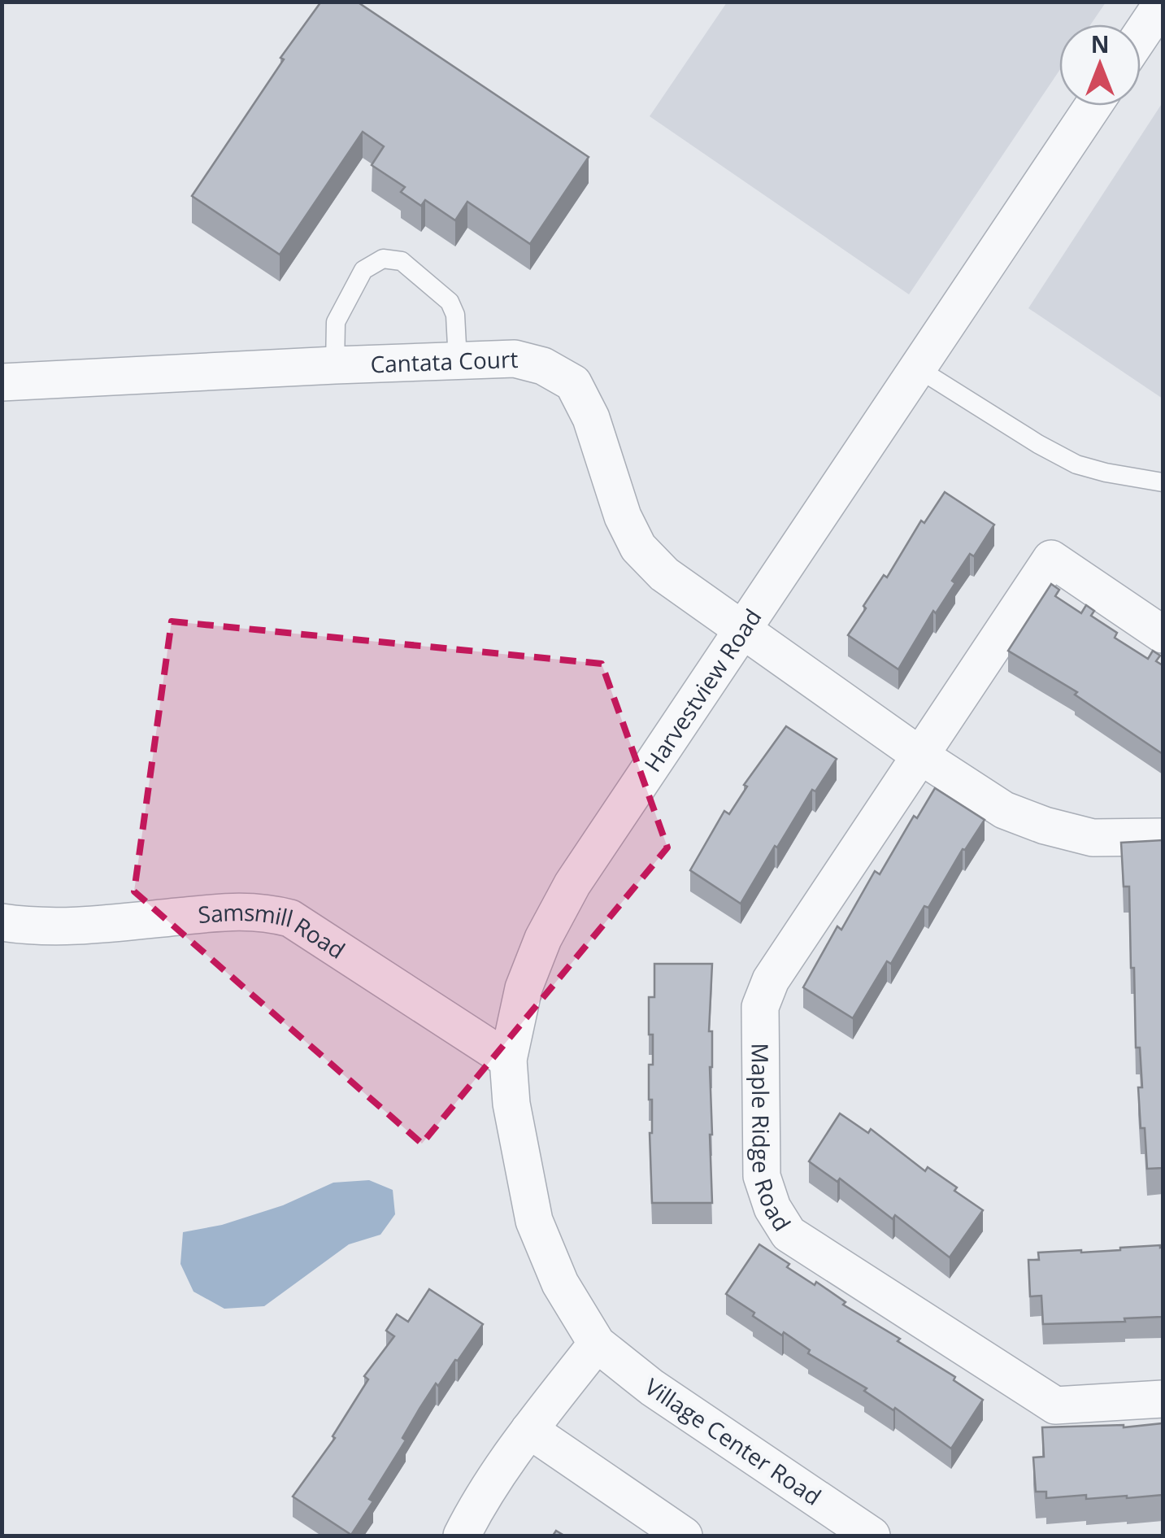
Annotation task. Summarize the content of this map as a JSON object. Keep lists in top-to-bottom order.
{
  "streets": {
    "street": [
      "Cantata Court",
      "Harvestview Road",
      "Samsmill Road",
      "Maple Ridge Road",
      "Village Center Road"
    ]
  },
  "crossings": [
    ["Cantata Court", "Harvestview Road"],
    ["Harvestview Road", "Samsmill Road"],
    ["Harvestview Road", "Village Center Road"]
  ],
  "north": "top"
}
